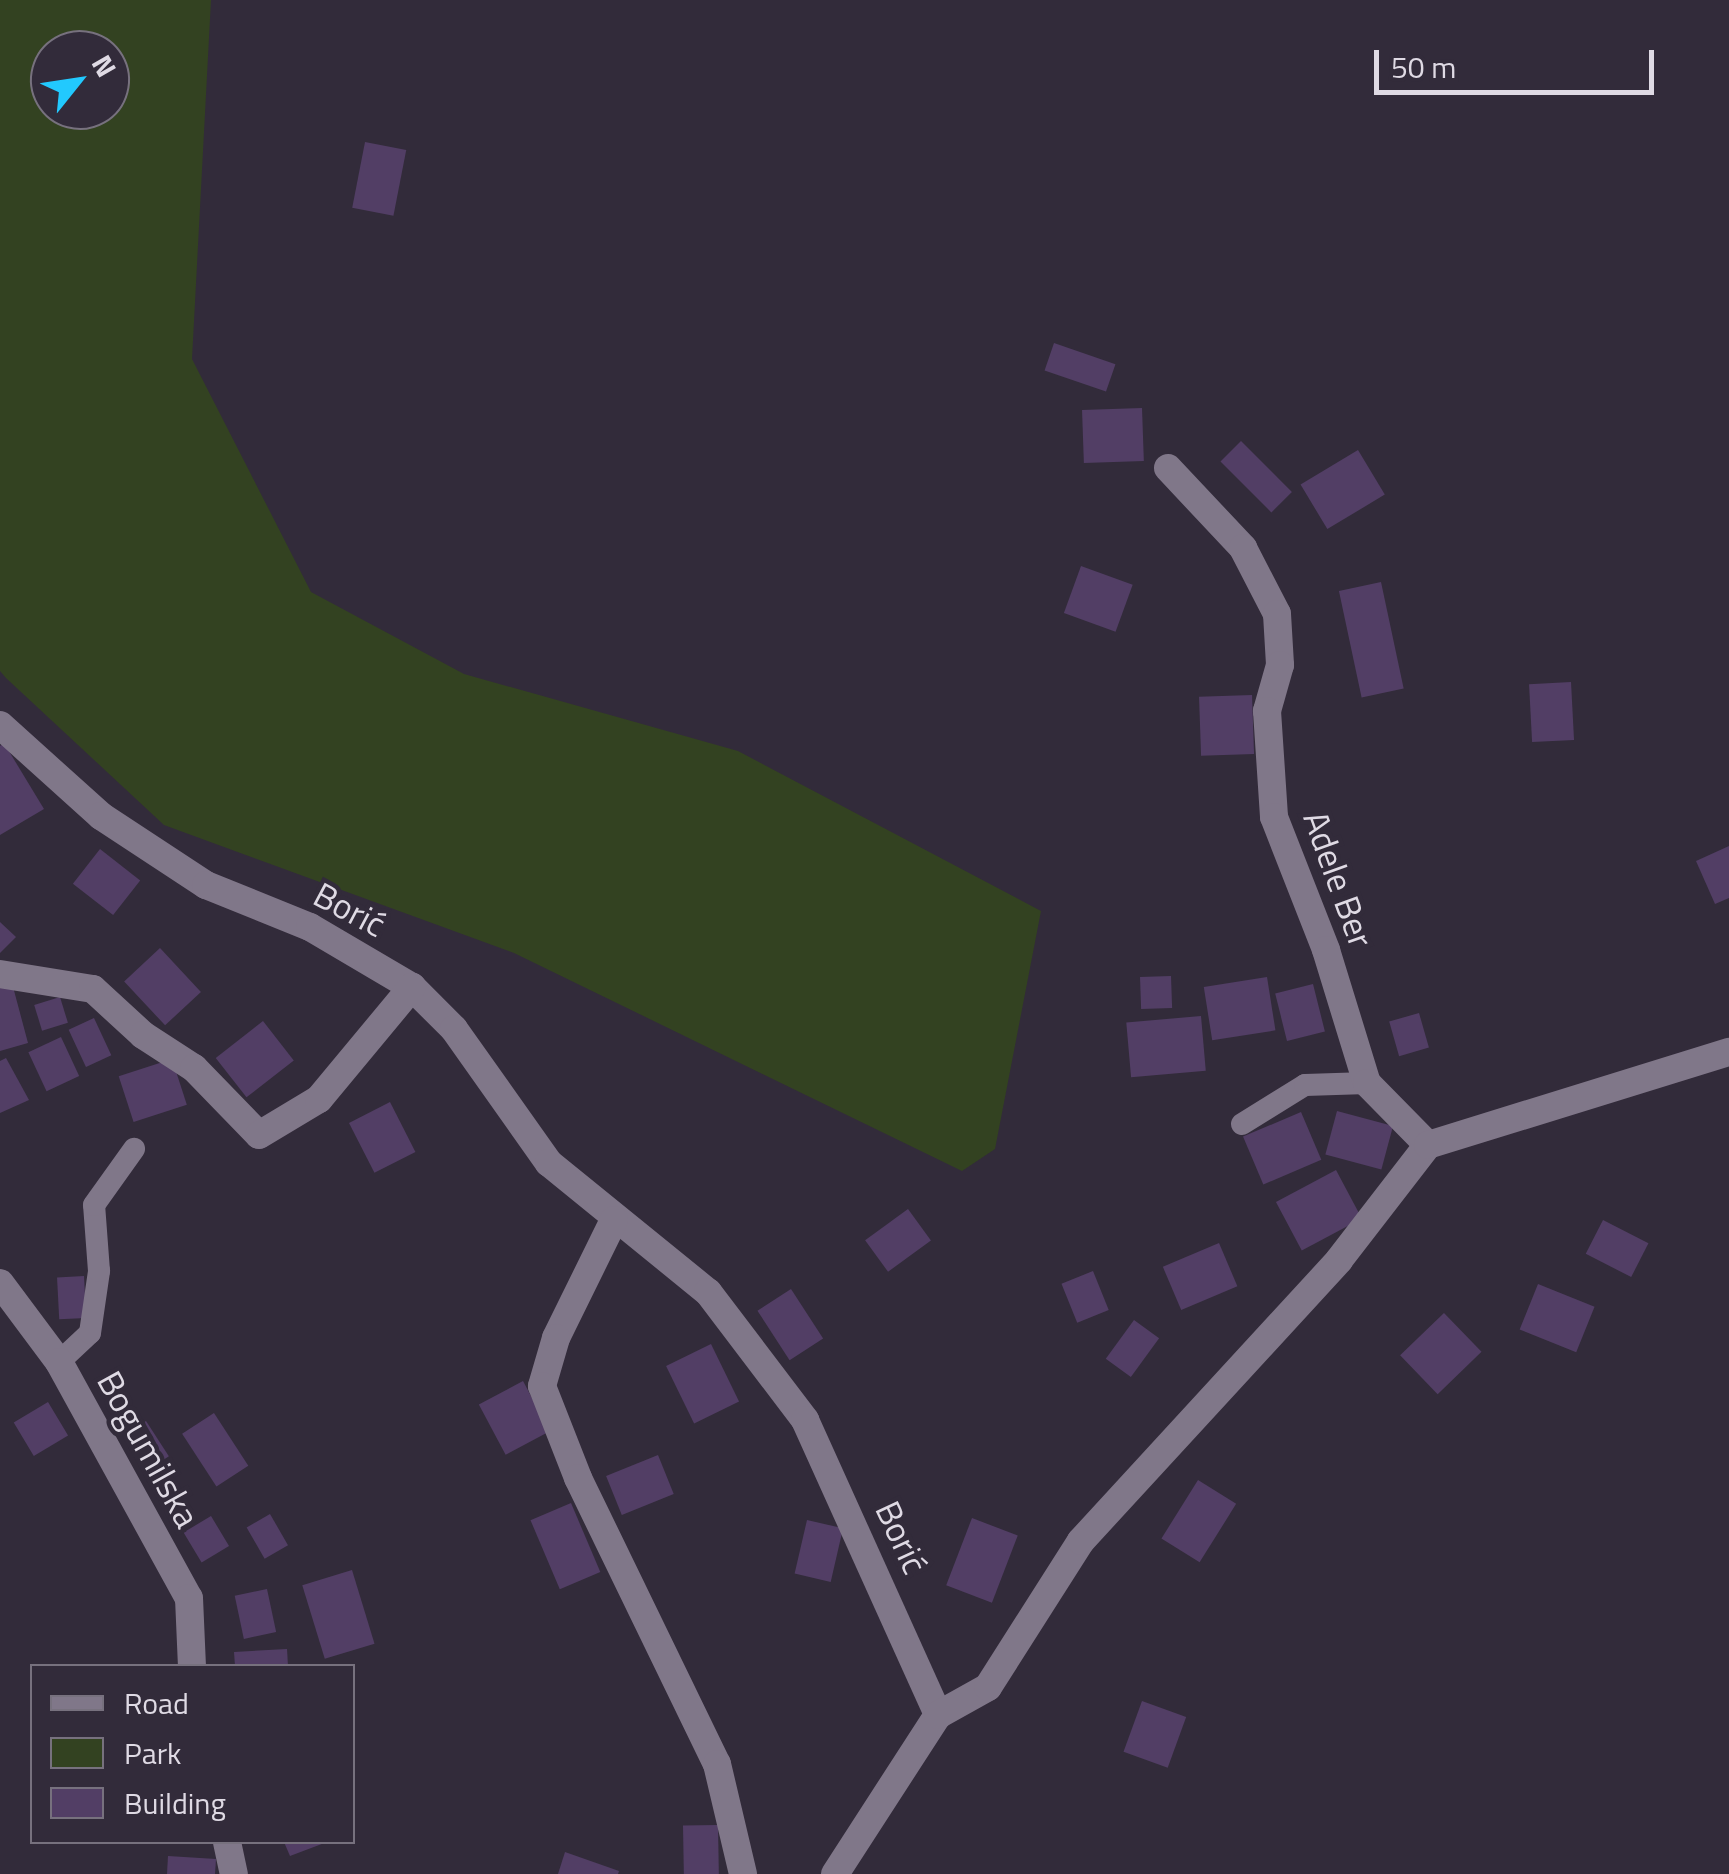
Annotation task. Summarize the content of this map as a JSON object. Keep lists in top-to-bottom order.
{
  "streets": {
    "street": ["Adele Ber", "Borić", "Bogumilska"]
  },
  "legend": ["Road", "Park", "Building"],
  "scale_bar": "50 m",
  "north": "top right"
}
